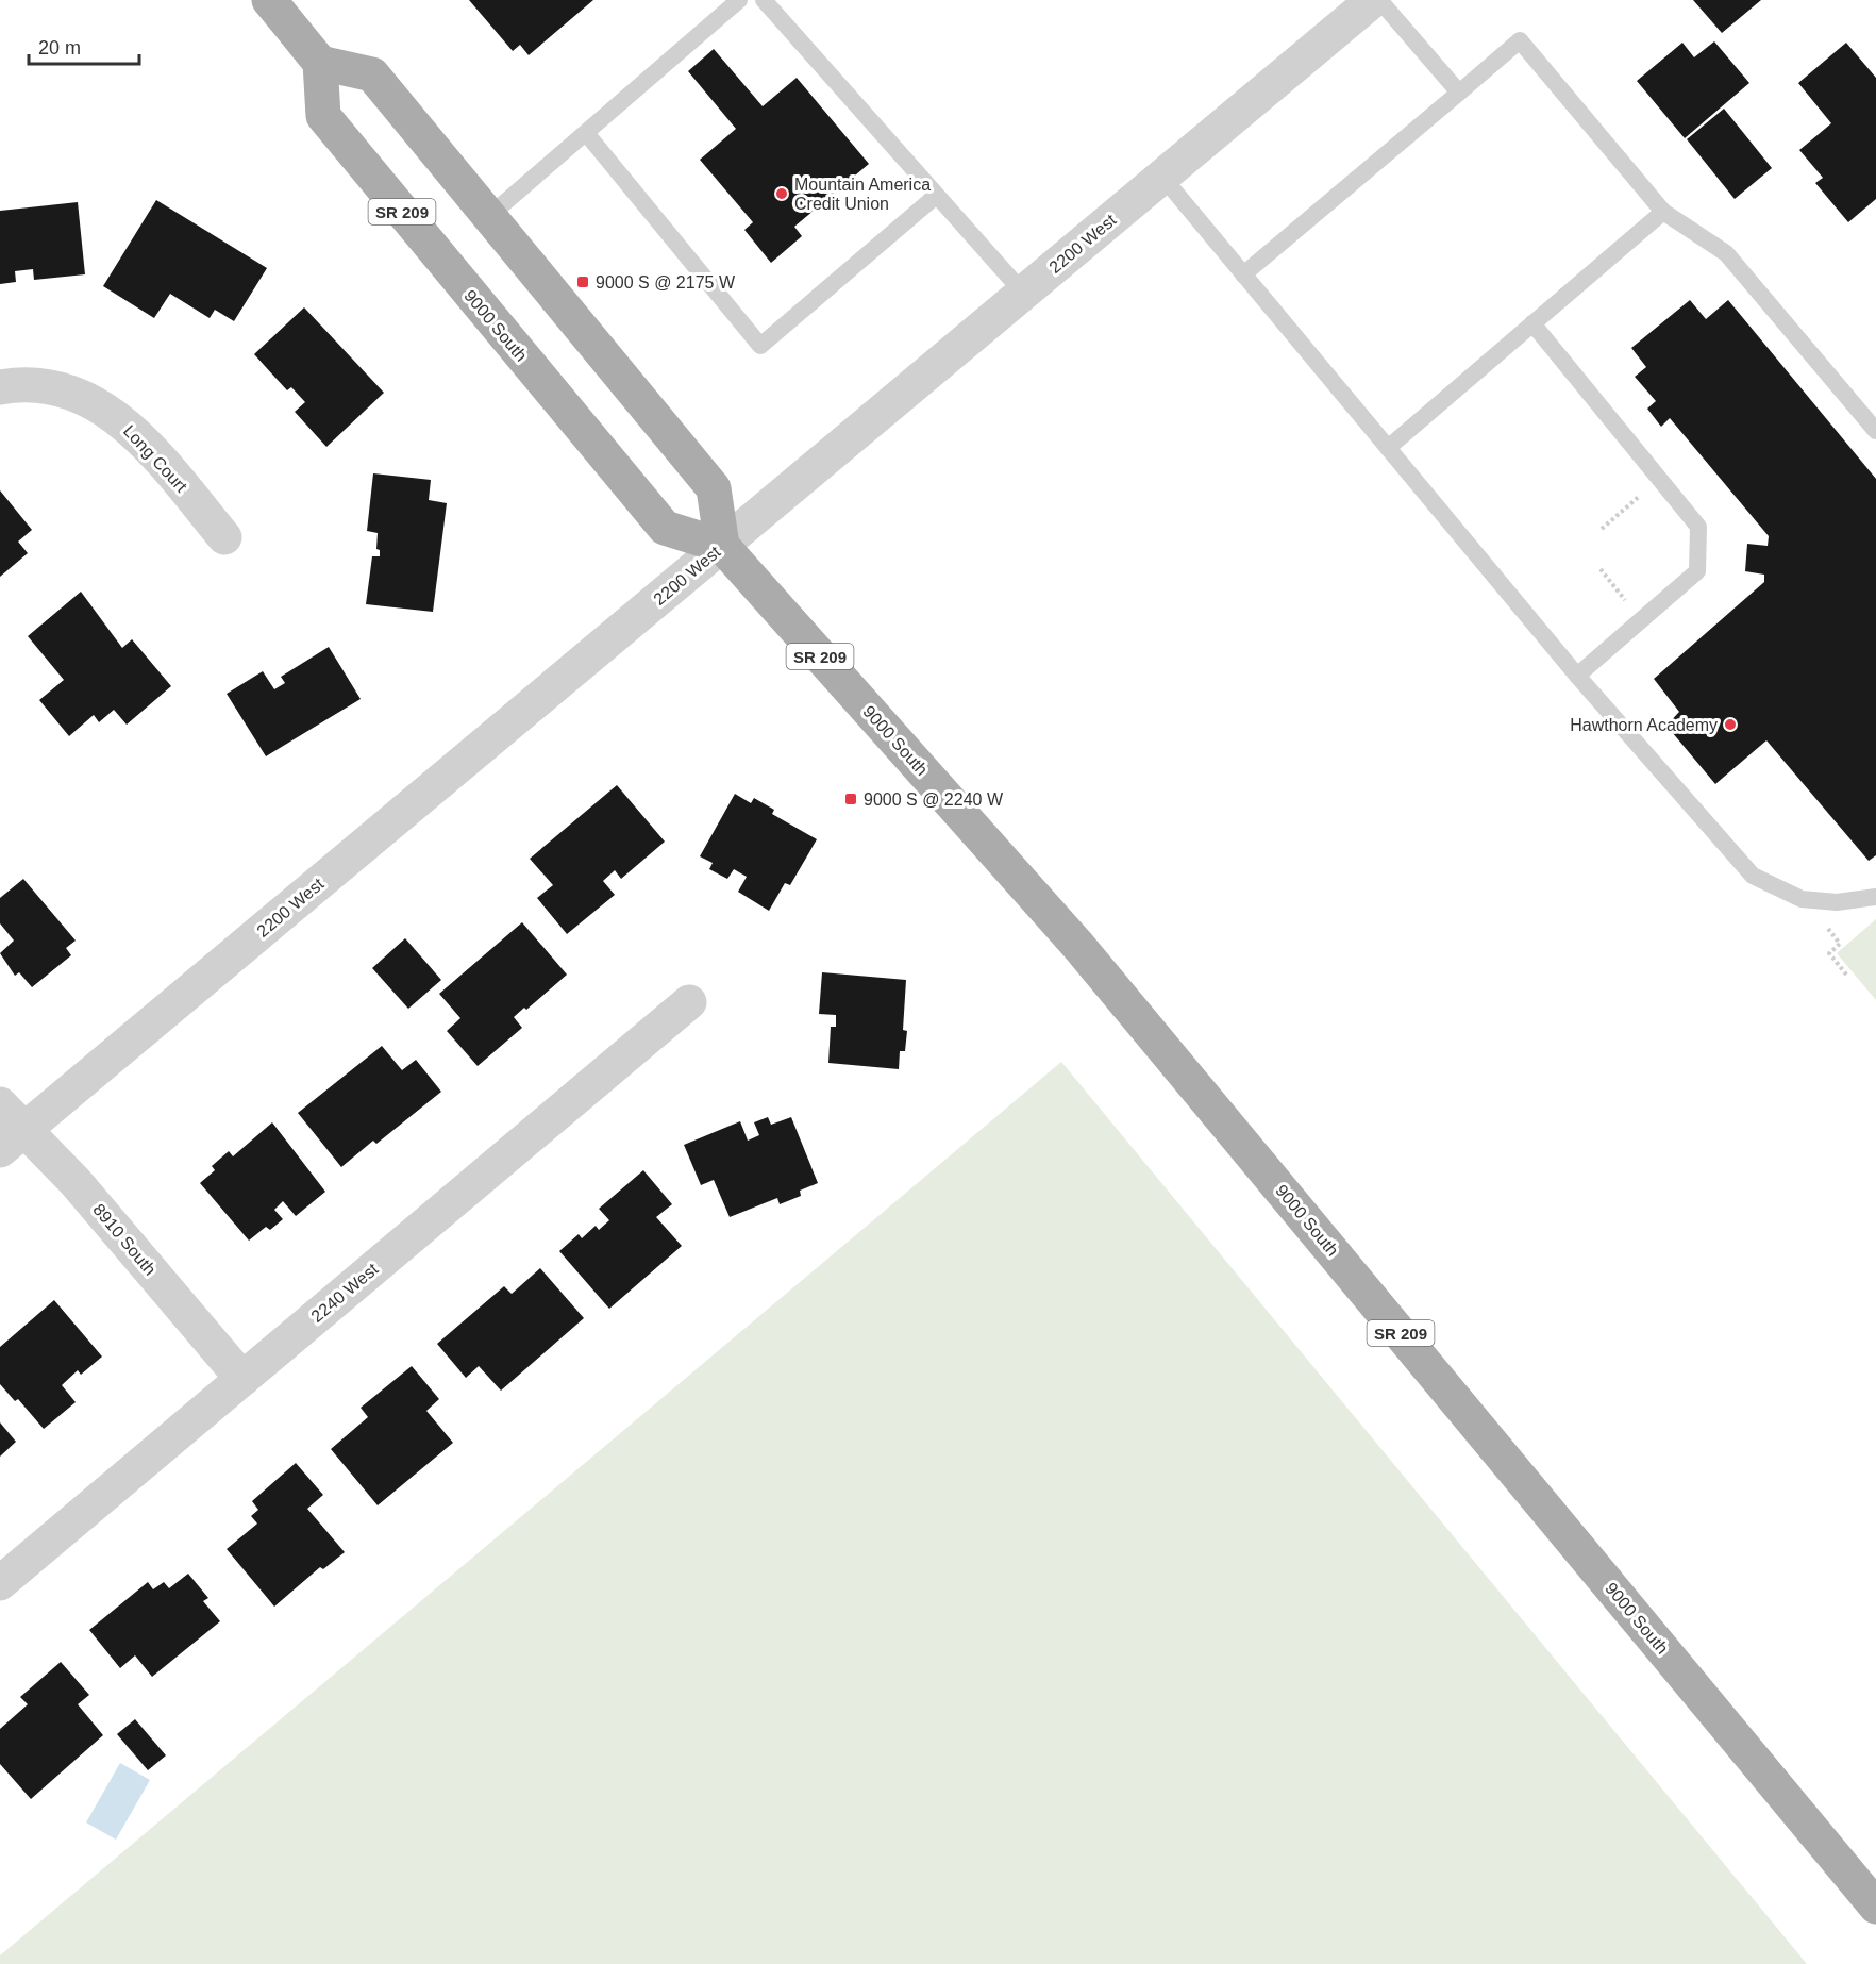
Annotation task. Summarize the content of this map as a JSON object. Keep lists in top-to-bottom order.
{
  "streets": {
    "main road": ["SR 209", "9000 South"],
    "street": [
      "2200 West",
      "Long Court",
      "8910 South",
      "2240 West"
    ]
  },
  "crossings": [
    ["2200 West", "9000 South"],
    ["2200 West", "8910 South"],
    ["8910 South", "2240 West"]
  ],
  "places": {
    "other": ["Mountain America Credit Union", "Hawthorn Academy"],
    "transit": ["9000 S @ 2175 W", "9000 S @ 2240 W"]
  },
  "scale_bar": "20 m"
}
